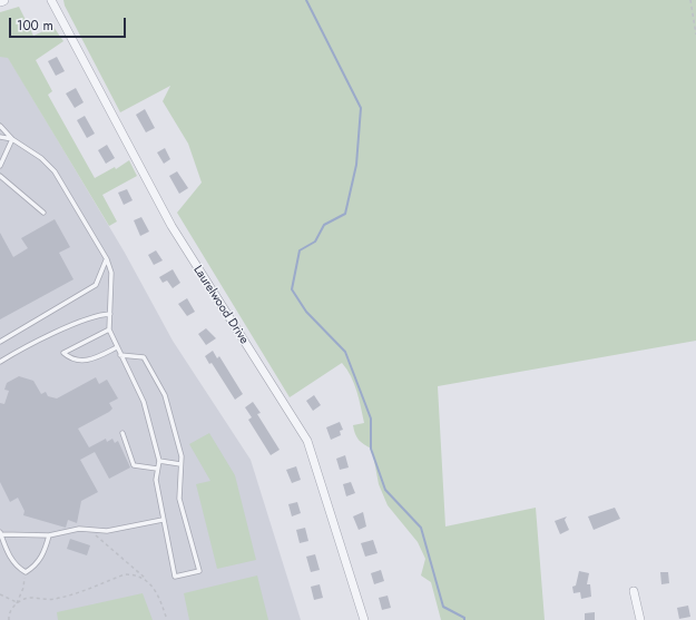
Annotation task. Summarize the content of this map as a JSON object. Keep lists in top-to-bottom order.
{
  "streets": {
    "street": ["Laurelwood Drive"]
  },
  "scale_bar": "100 m"
}
